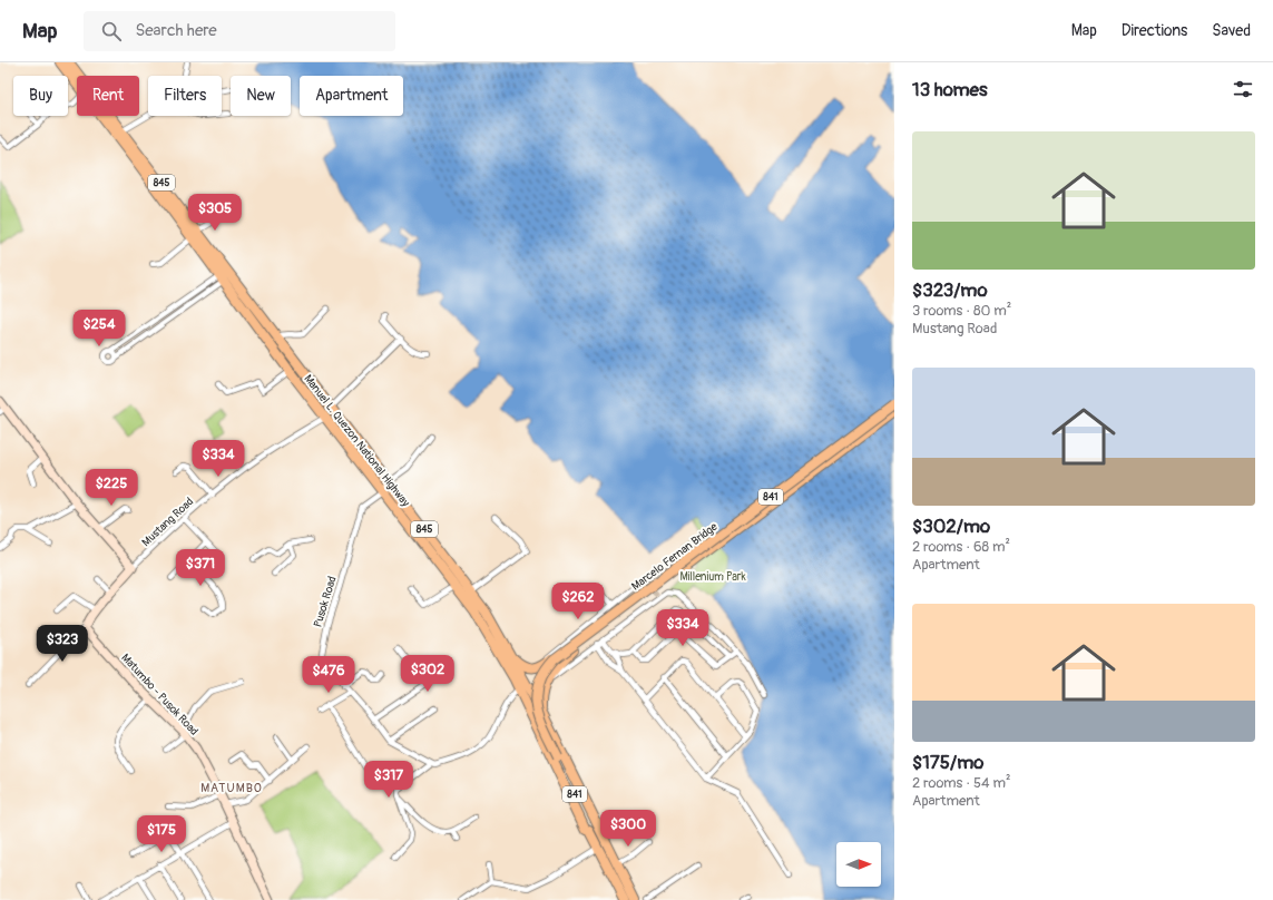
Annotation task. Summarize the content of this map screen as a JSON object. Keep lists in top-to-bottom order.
{
  "streets": {
    "main road": [
      "845",
      "Manuel L. Quezon National Highway",
      "841",
      "Marcelo Fernan Bridge"
    ],
    "street": ["Mustang Road", "Pusok Road", "Matumbo - Pusok Road"]
  },
  "crossings": [
    ["Manuel L. Quezon National Highway", "Mustang Road"],
    ["Manuel L. Quezon National Highway", "Marcelo Fernan Bridge"],
    ["Manuel L. Quezon National Highway", "Pusok Road"]
  ],
  "districts": ["MATUMBO"],
  "parks": ["Millenium Park"],
  "north": "right",
  "page": {
    "header": "Map",
    "search": "Search here",
    "nav": ["Map", "Directions", "Saved"],
    "heading": "13 homes",
    "chip": [
      "Buy",
      "Rent",
      "Filters",
      "New",
      "Apartment"
    ],
    "list": [
      {
        "name": "$323/mo",
        "note": "3 rooms · 80 m² · Mustang Road"
      },
      {
        "name": "$302/mo",
        "note": "2 rooms · 68 m² · Apartment"
      },
      {
        "name": "$175/mo",
        "note": "2 rooms · 54 m² · Apartment"
      }
    ],
    "price": [
      "$305",
      "$254",
      "$334",
      "$225",
      "$371",
      "$262",
      "$334",
      "$323",
      "$302",
      "$476",
      "$317",
      "$300",
      "$175"
    ]
  }
}
